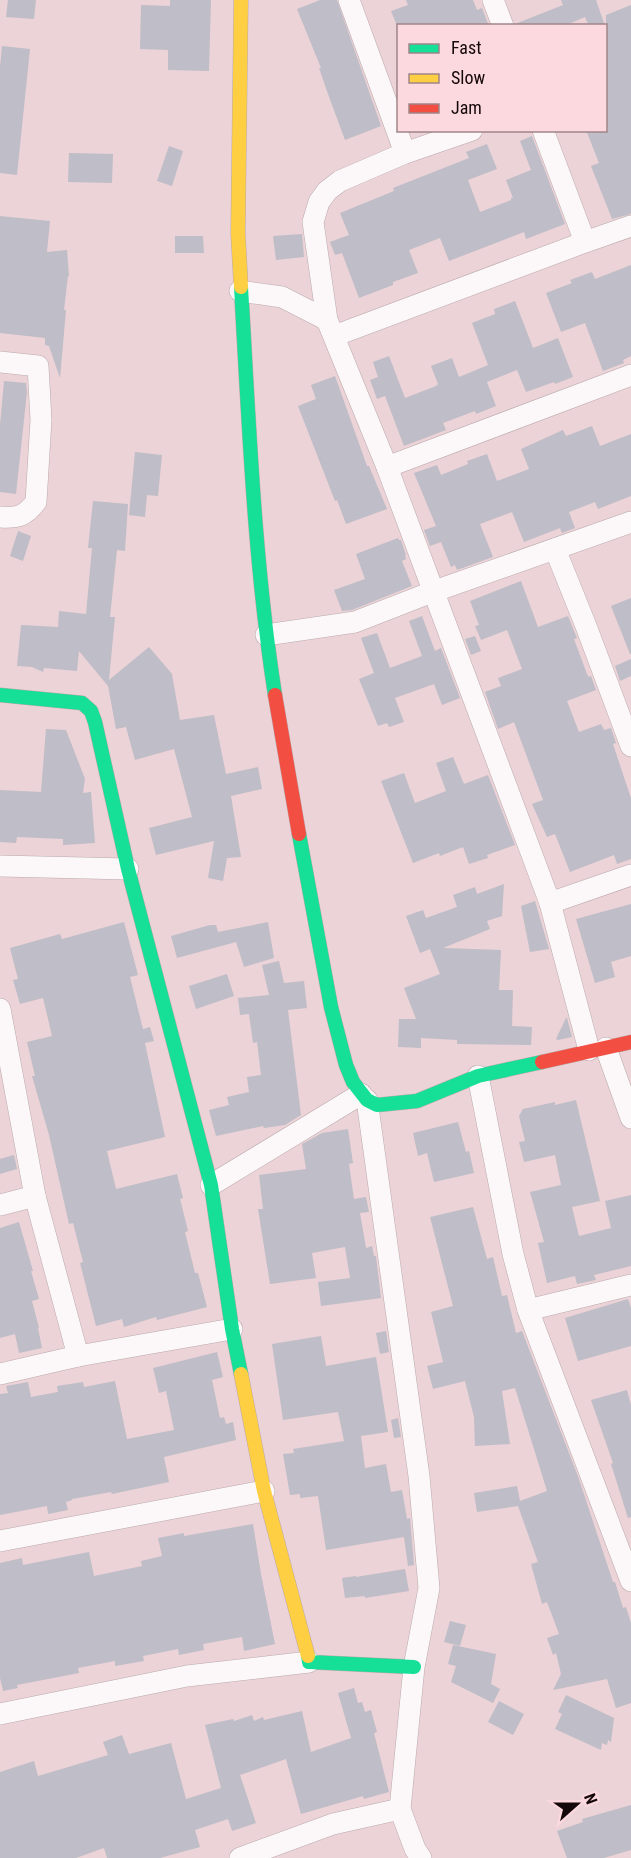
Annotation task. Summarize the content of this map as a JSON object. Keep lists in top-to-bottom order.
{
  "legend": ["Fast", "Slow", "Jam"],
  "north": "right"
}
